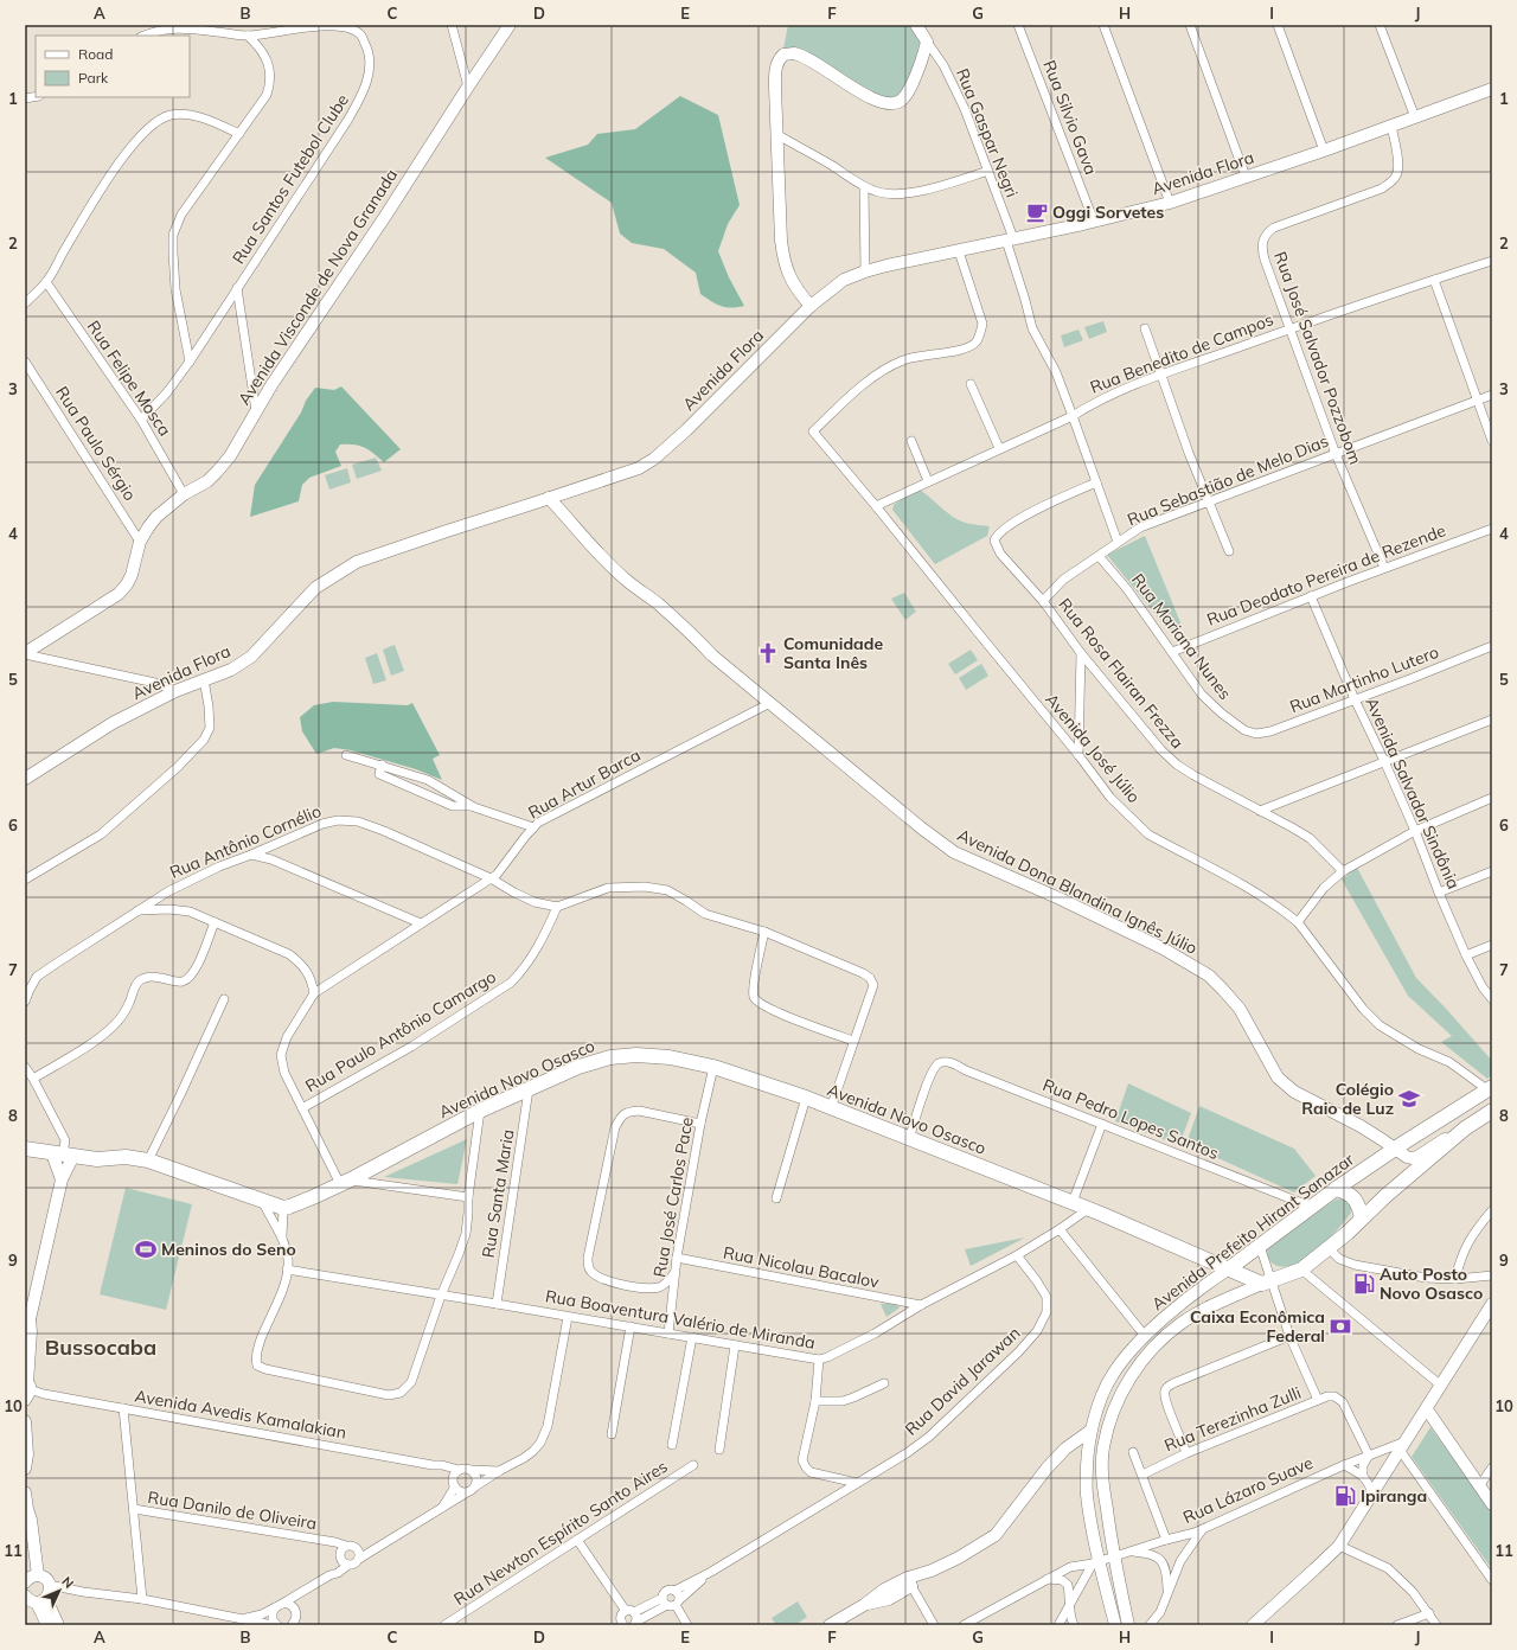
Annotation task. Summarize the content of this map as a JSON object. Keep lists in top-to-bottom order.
{
  "streets": {
    "main road": [
      "Avenida Flora",
      "Avenida Visconde de Nova Granada",
      "Avenida Dona Blandina Ignês Júlio",
      "Avenida Novo Osasco",
      "Avenida Prefeito Hirant Sanazar"
    ],
    "street": [
      "Rua Silvio Gava",
      "Rua Gaspar Negri",
      "Rua Santos Futebol Clube",
      "Rua Benedito de Campos",
      "Rua José Salvador Pozzobom",
      "Rua Felipe Mosca",
      "Rua Paulo Sérgio",
      "Rua Sebastião de Melo Dias",
      "Rua Deodato Pereira de Rezende",
      "Rua Mariana Nunes",
      "Rua Rosa Flairan Frezza",
      "Rua Martinho Lutero",
      "Avenida José Júlio",
      "Rua Artur Barca",
      "Avenida Salvador Sindônia",
      "Rua Antônio Cornélio",
      "Rua Paulo Antônio Camargo",
      "Rua Pedro Lopes Santos",
      "Rua Santa Maria",
      "Rua José Carlos Pace",
      "Rua Nicolau Bacalov",
      "Rua Boaventura Valério de Miranda",
      "Rua David Jarawan",
      "Avenida Avedis Kamalakian",
      "Rua Terezinha Zulli",
      "Rua Lázaro Suave",
      "Rua Danilo de Oliveira",
      "Rua Newton Espírito Santo Aires"
    ]
  },
  "crossings": [
    ["Rua Silvio Gava", "Avenida Flora"],
    ["Rua Gaspar Negri", "Avenida Flora"],
    ["Rua Gaspar Negri", "Rua Benedito de Campos"],
    ["Rua Gaspar Negri", "Rua Sebastião de Melo Dias"],
    ["Rua Gaspar Negri", "Rua Rosa Flairan Frezza"],
    ["Avenida Flora", "Rua José Salvador Pozzobom"],
    ["Avenida Flora", "Avenida José Júlio"],
    ["Avenida Flora", "Avenida Dona Blandina Ignês Júlio"],
    ["Rua Santos Futebol Clube", "Rua Felipe Mosca"],
    ["Avenida Visconde de Nova Granada", "Rua Felipe Mosca"],
    ["Avenida Visconde de Nova Granada", "Rua Paulo Sérgio"],
    ["Rua Benedito de Campos", "Rua José Salvador Pozzobom"],
    ["Rua Benedito de Campos", "Avenida José Júlio"],
    ["Rua José Salvador Pozzobom", "Rua Sebastião de Melo Dias"],
    ["Rua José Salvador Pozzobom", "Rua Deodato Pereira de Rezende"],
    ["Rua Sebastião de Melo Dias", "Rua Mariana Nunes"],
    ["Rua Sebastião de Melo Dias", "Rua Rosa Flairan Frezza"],
    ["Rua Deodato Pereira de Rezende", "Rua Mariana Nunes"],
    ["Rua Deodato Pereira de Rezende", "Avenida Salvador Sindônia"],
    ["Rua Mariana Nunes", "Rua Martinho Lutero"],
    ["Rua Martinho Lutero", "Avenida Salvador Sindônia"],
    ["Avenida José Júlio", "Avenida Prefeito Hirant Sanazar"],
    ["Rua Artur Barca", "Rua Antônio Cornélio"],
    ["Rua Artur Barca", "Avenida Dona Blandina Ignês Júlio"],
    ["Rua Antônio Cornélio", "Rua Paulo Antônio Camargo"],
    ["Avenida Dona Blandina Ignês Júlio", "Avenida Prefeito Hirant Sanazar"],
    ["Avenida Novo Osasco", "Rua Pedro Lopes Santos"],
    ["Avenida Novo Osasco", "Rua Santa Maria"],
    ["Avenida Novo Osasco", "Rua José Carlos Pace"],
    ["Avenida Novo Osasco", "Avenida Prefeito Hirant Sanazar"],
    ["Avenida Novo Osasco", "Rua Boaventura Valério de Miranda"],
    ["Rua Pedro Lopes Santos", "Avenida Prefeito Hirant Sanazar"],
    ["Rua Santa Maria", "Rua Boaventura Valério de Miranda"],
    ["Rua José Carlos Pace", "Rua Nicolau Bacalov"],
    ["Rua José Carlos Pace", "Rua Boaventura Valério de Miranda"],
    ["Avenida Prefeito Hirant Sanazar", "Rua Lázaro Suave"],
    ["Rua Nicolau Bacalov", "Rua Boaventura Valério de Miranda"],
    ["Rua Boaventura Valério de Miranda", "Rua David Jarawan"],
    ["Rua Terezinha Zulli", "Rua Lázaro Suave"]
  ],
  "districts": ["Bussocaba"],
  "places": {
    "cafe": ["Oggi Sorvetes"],
    "church": ["Comunidade Santa Inês"],
    "school or university": ["Colégio Raio de Luz"],
    "sports": ["Meninos do Seno"],
    "fuel station": ["Auto Posto Novo Osasco", "Ipiranga"],
    "bank": ["Caixa Econômica Federal"]
  },
  "legend": ["Road", "Park"],
  "north": "top right",
  "grid": {
    "columns": [
      "A",
      "B",
      "C",
      "D",
      "E",
      "F",
      "G",
      "H",
      "I",
      "J"
    ],
    "rows": [
      "1",
      "2",
      "3",
      "4",
      "5",
      "6",
      "7",
      "8",
      "9",
      "10",
      "11"
    ]
  }
}
